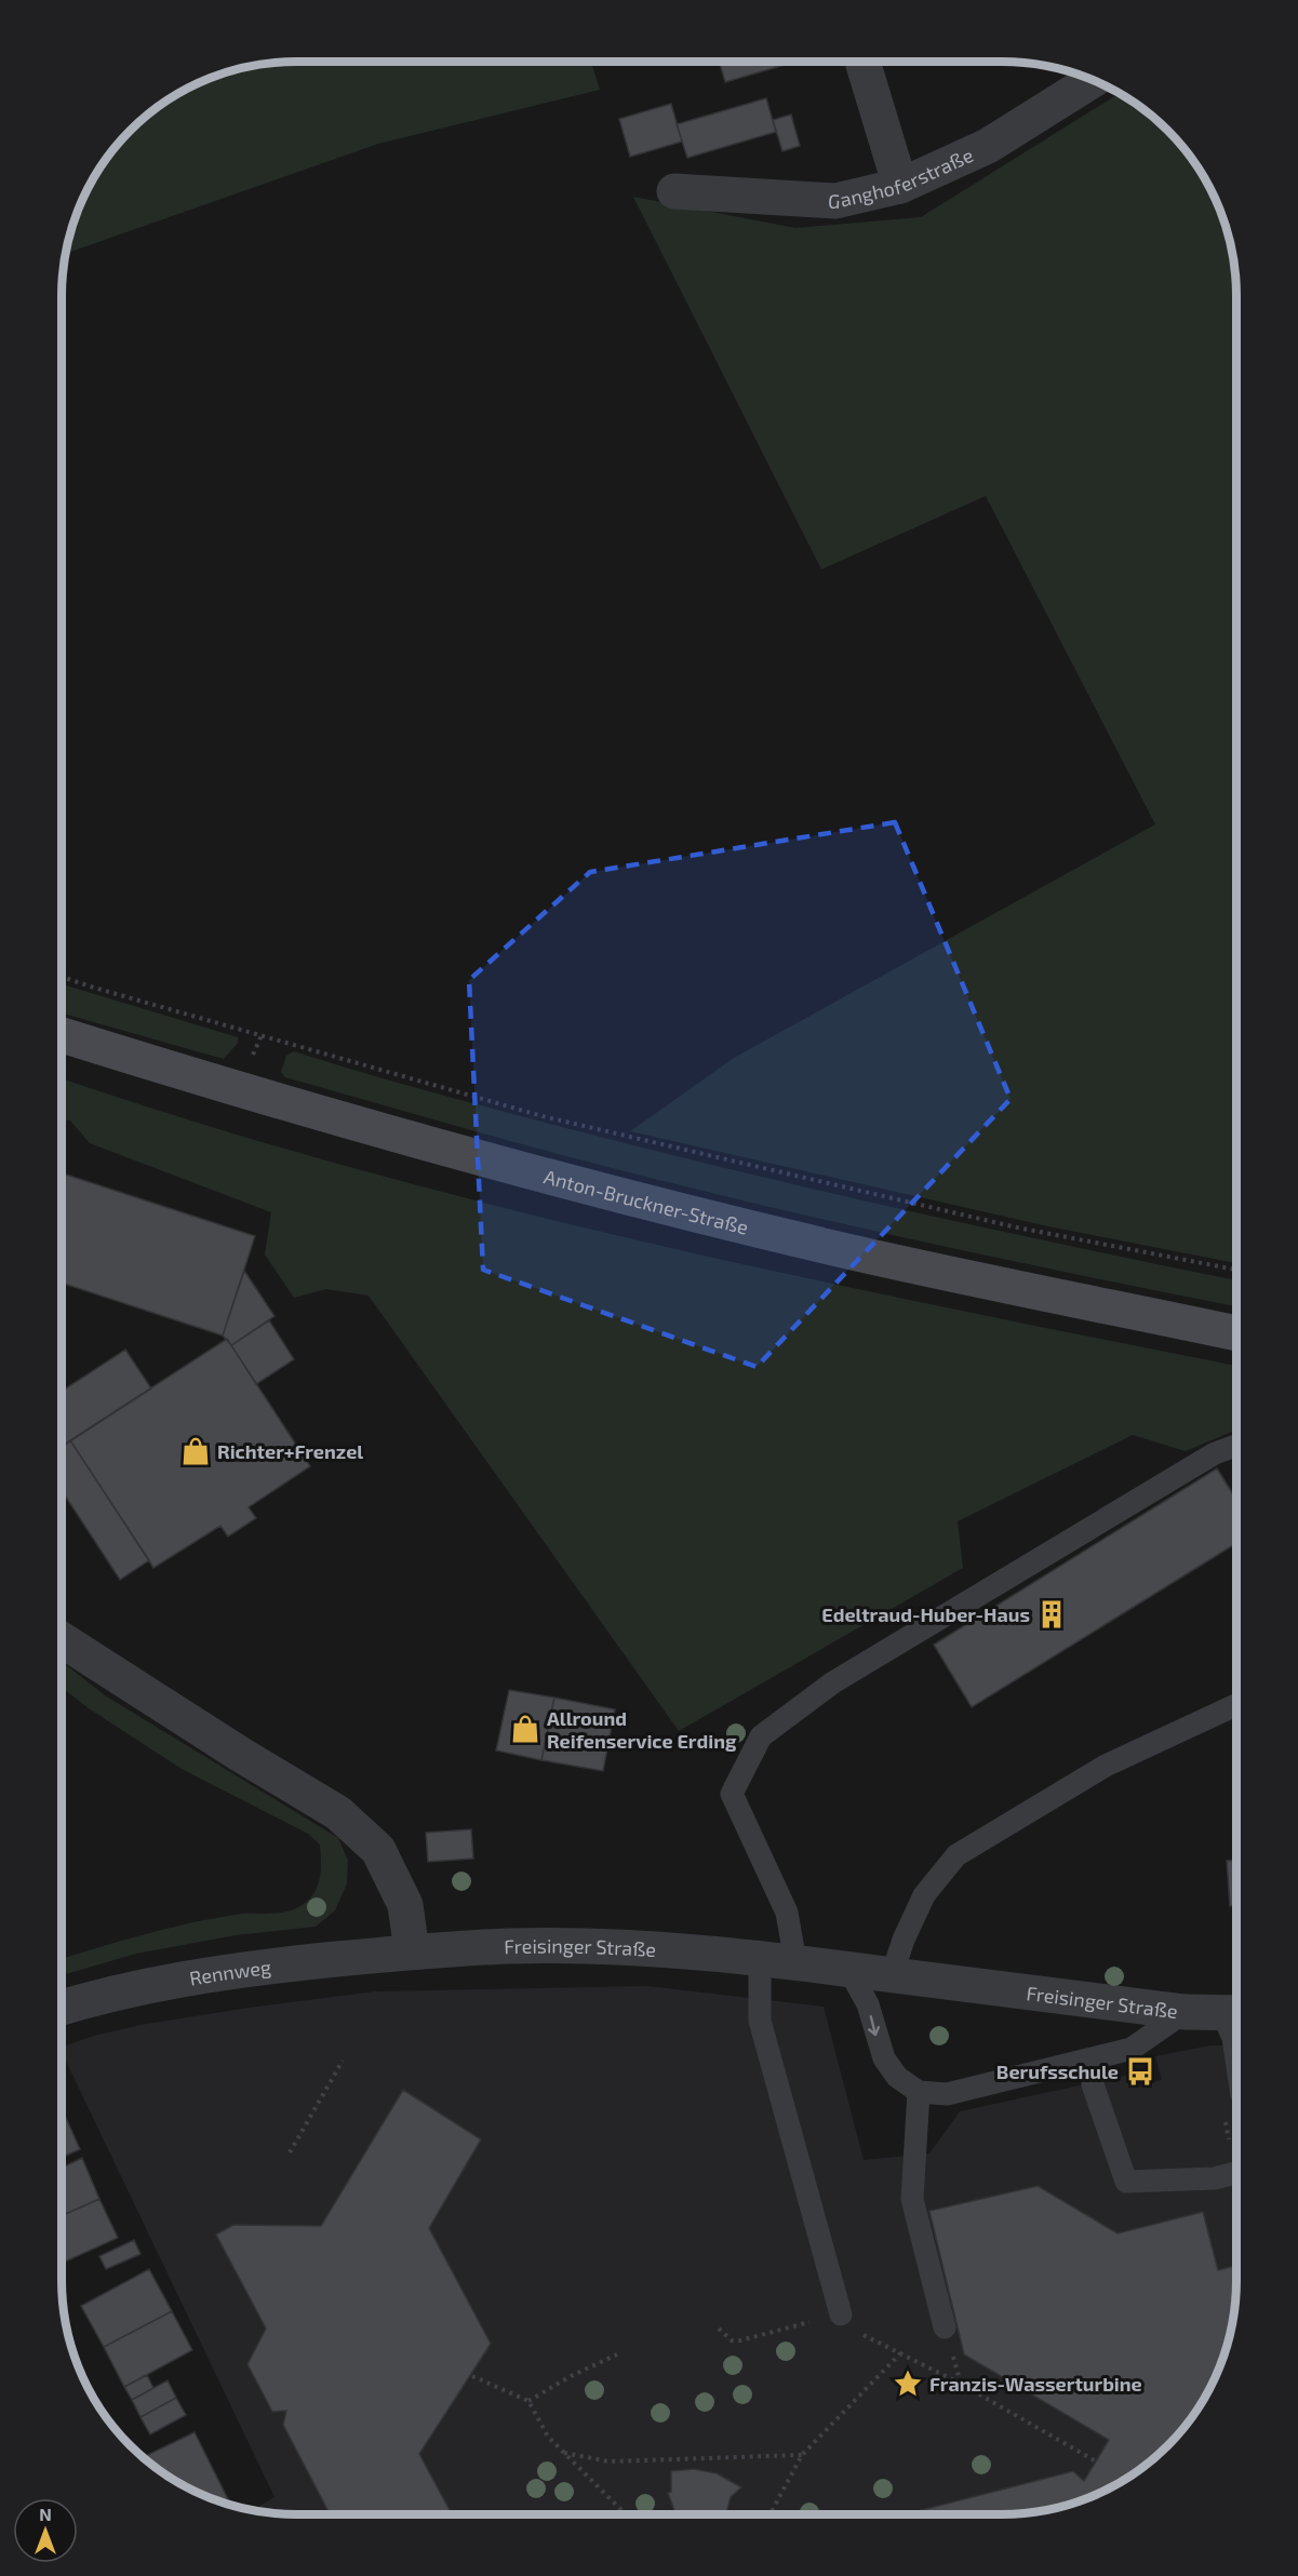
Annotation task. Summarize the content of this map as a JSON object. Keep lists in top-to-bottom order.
{
  "streets": {
    "main road": ["Anton-Bruckner-Straße"],
    "street": ["Ganghoferstraße", "Freisinger Straße", "Rennweg"]
  },
  "crossings": [
    ["Freisinger Straße", "Rennweg"]
  ],
  "places": {
    "shop": ["Richter+Frenzel", "Allround Reifenservice Erding"],
    "building": ["Edeltraud-Huber-Haus"],
    "bus stop": ["Berufsschule"],
    "place": ["Franzis-Wasserturbine"]
  },
  "north": "top"
}
